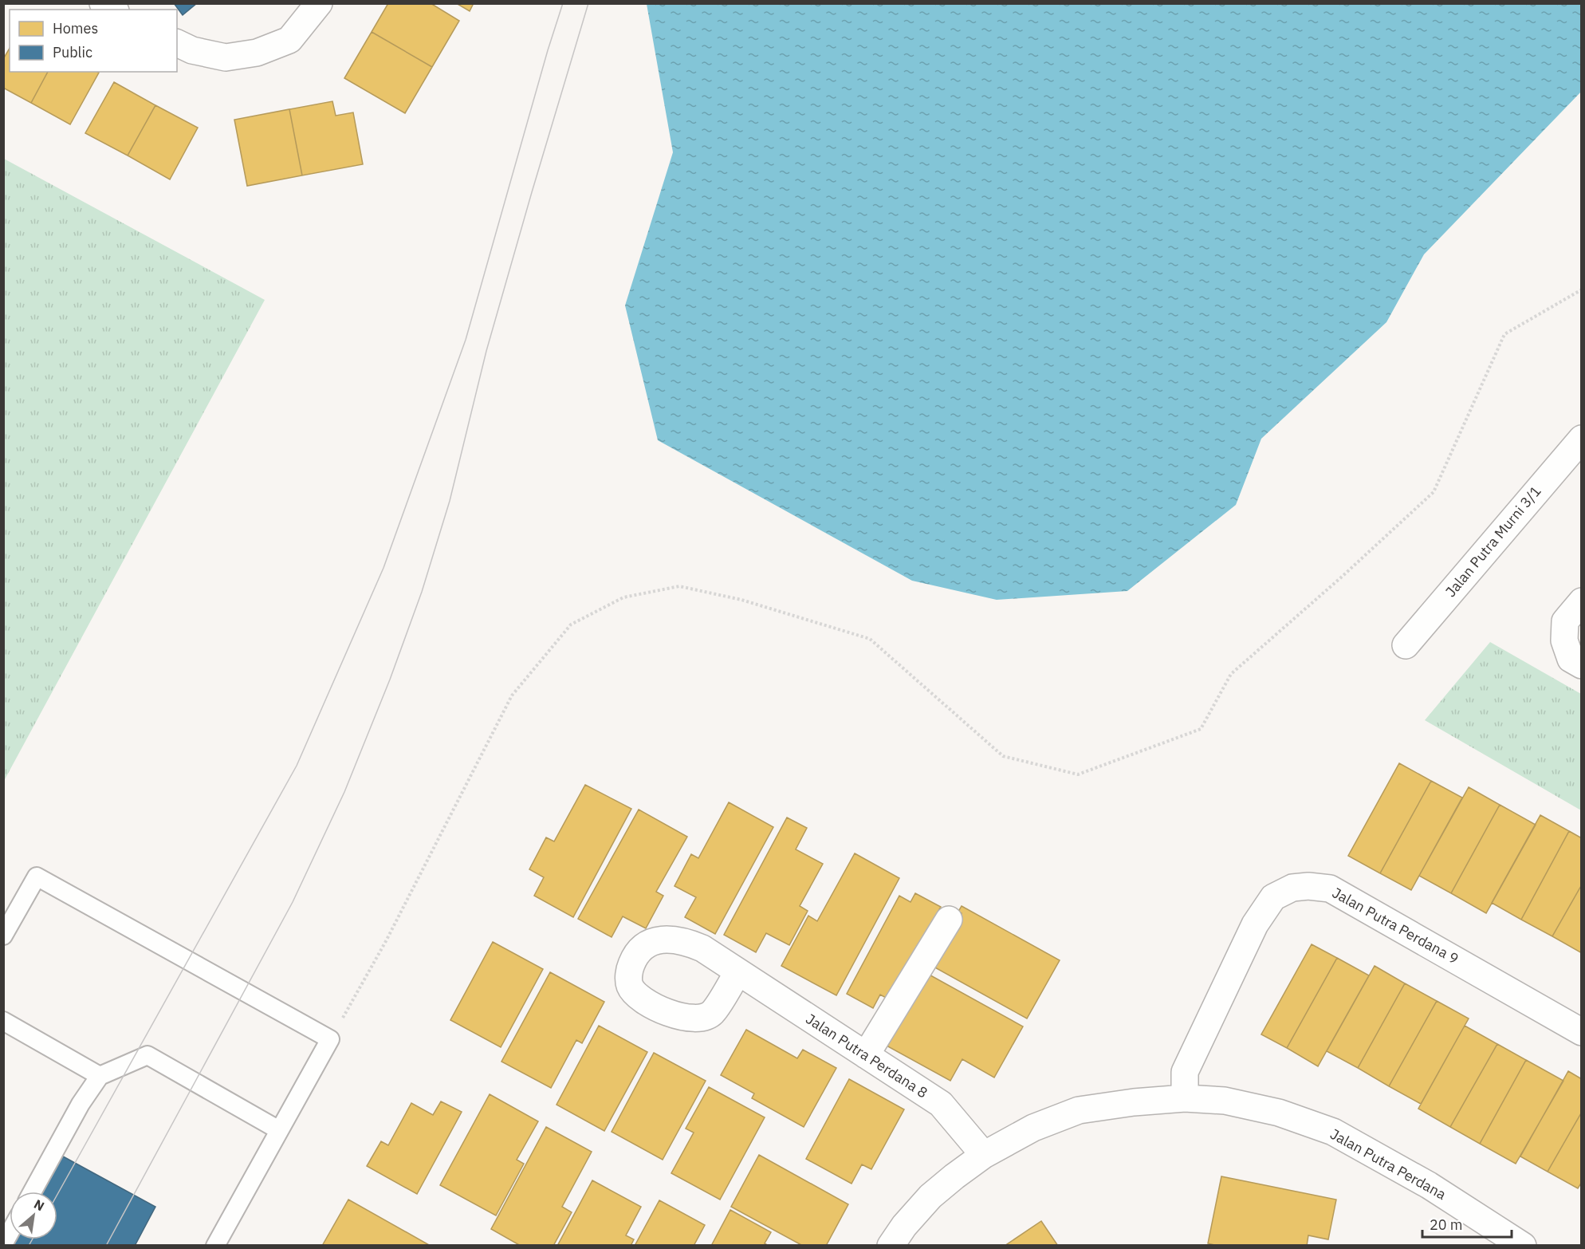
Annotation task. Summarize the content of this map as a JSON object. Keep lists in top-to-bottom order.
{
  "streets": {
    "street": [
      "Jalan Putra Murni 3/1",
      "Jalan Putra Perdana 9",
      "Jalan Putra Perdana 8",
      "Jalan Putra Perdana"
    ]
  },
  "crossings": [
    ["Jalan Putra Perdana 9", "Jalan Putra Perdana"],
    ["Jalan Putra Perdana 8", "Jalan Putra Perdana"]
  ],
  "legend": ["Homes", "Public"],
  "scale_bar": "20 m",
  "north": "top right"
}
